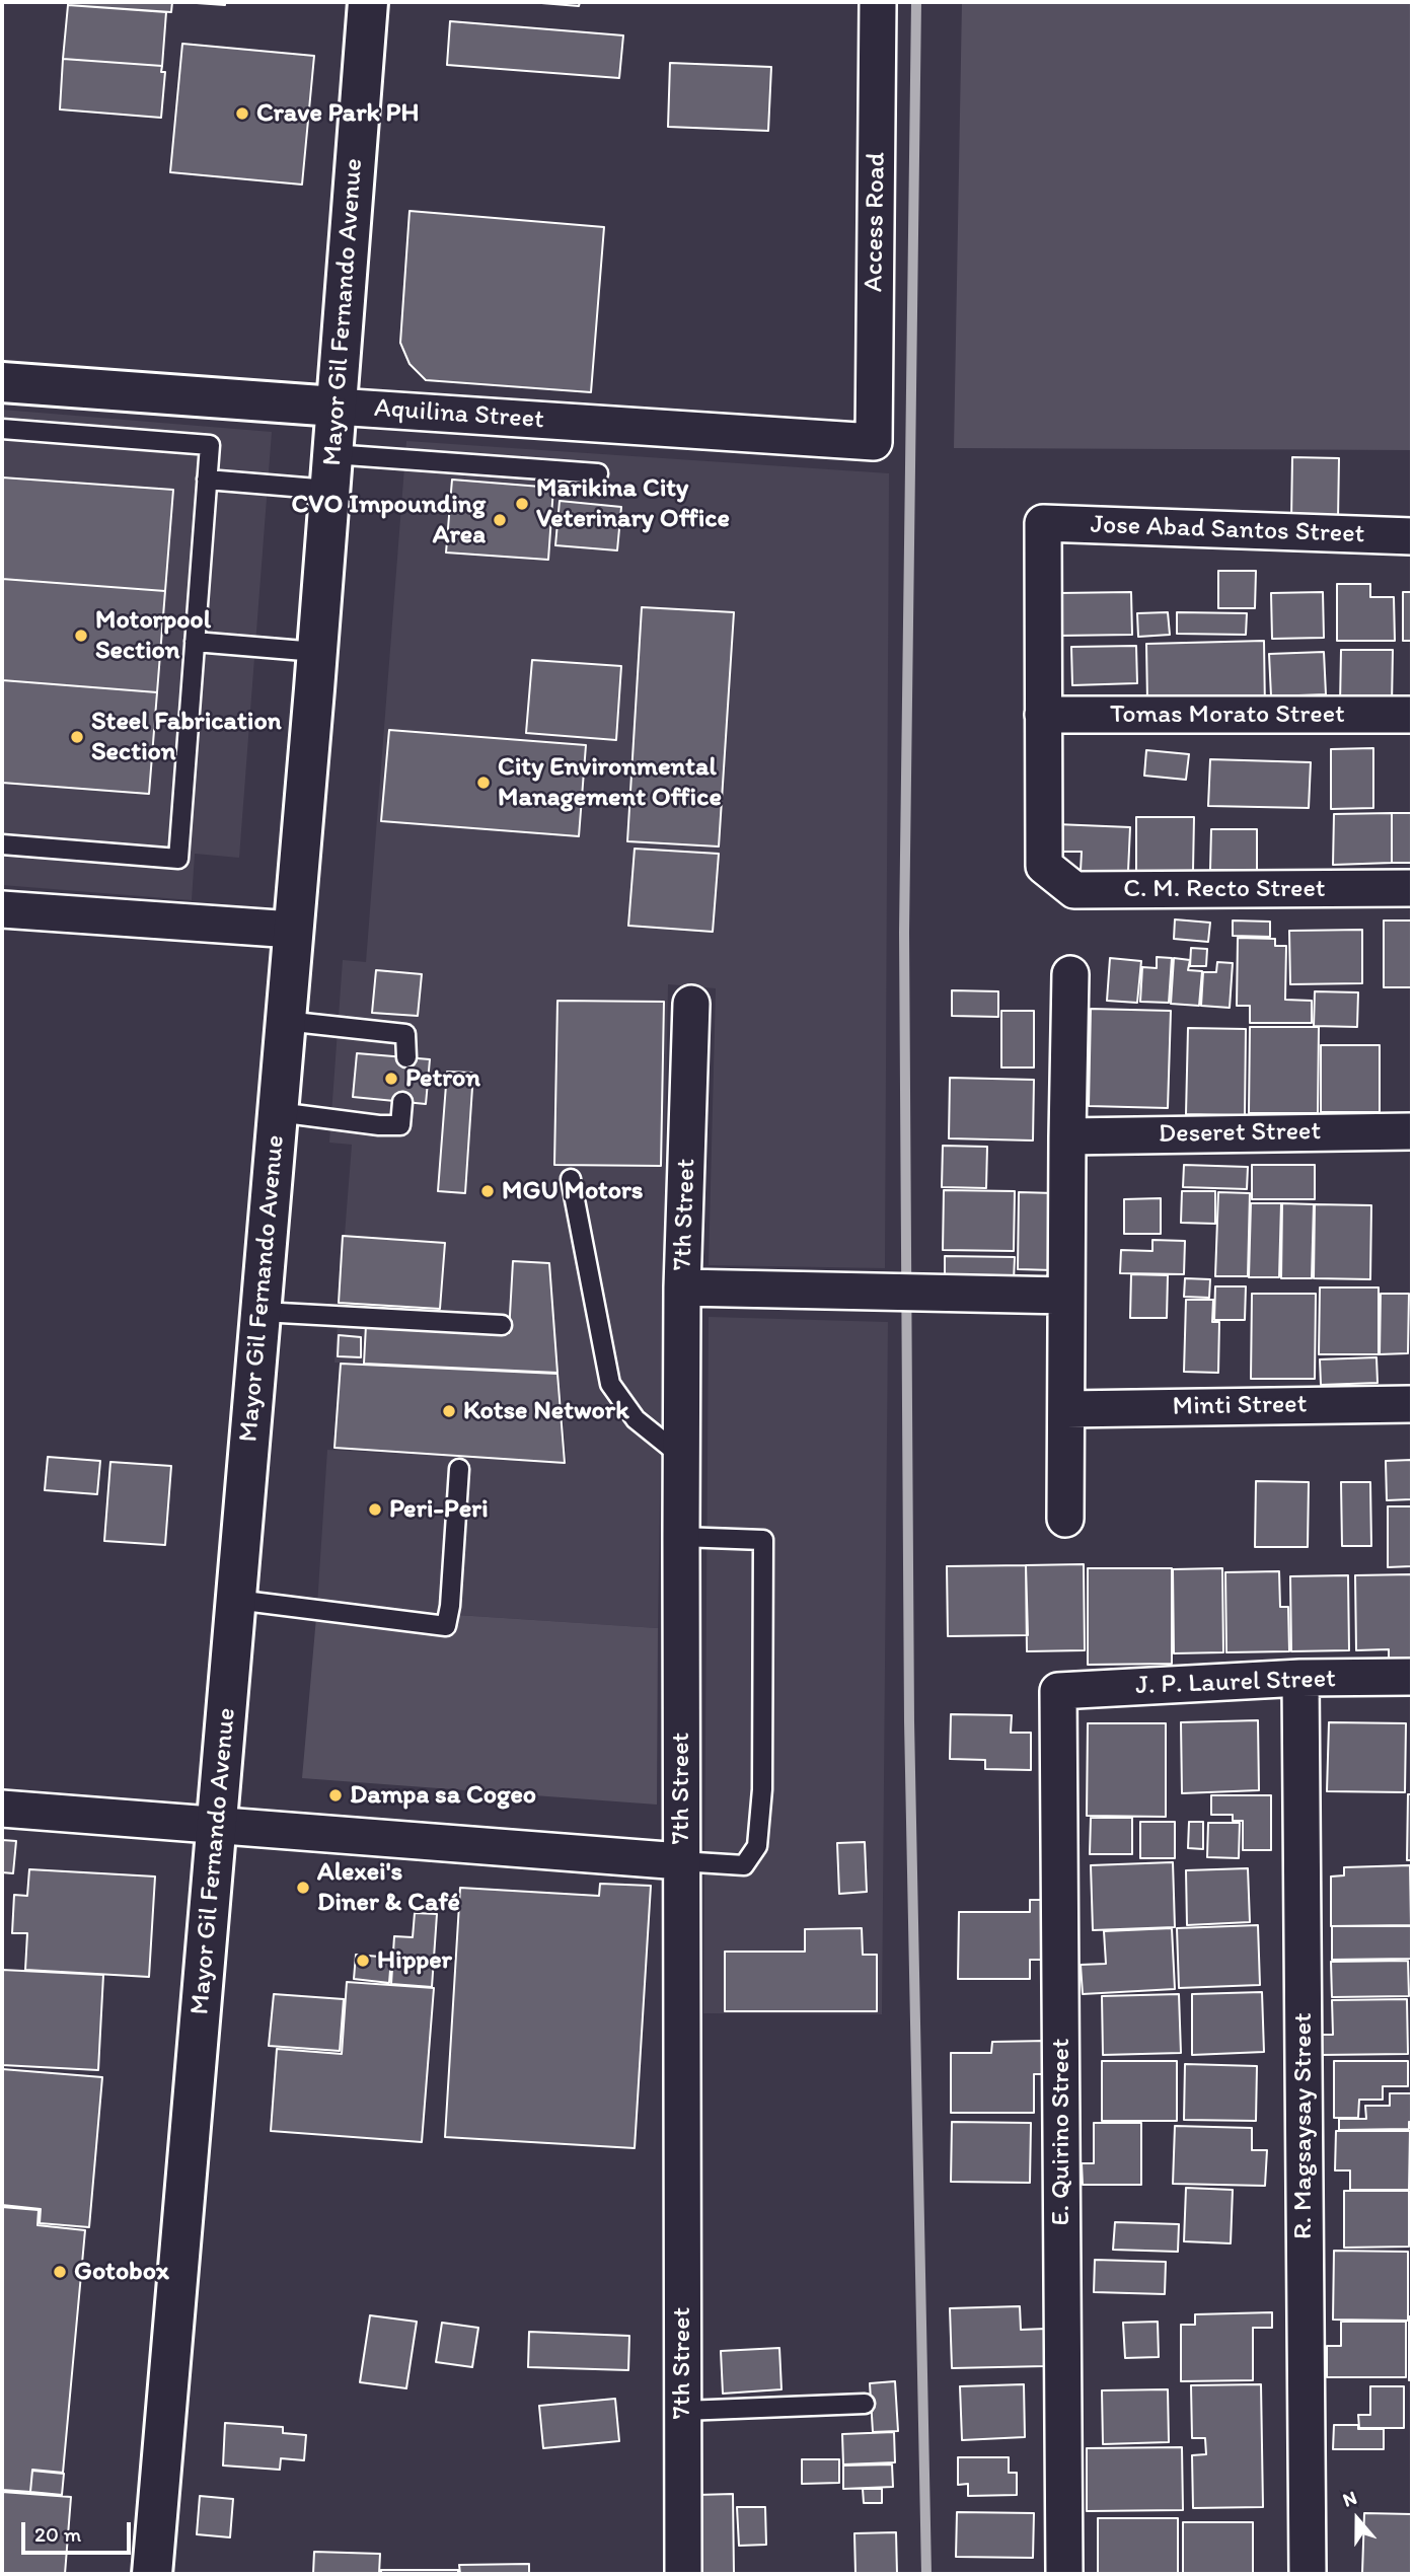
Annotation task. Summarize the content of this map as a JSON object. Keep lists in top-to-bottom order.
{
  "streets": {
    "street": [
      "Access Road",
      "Mayor Gil Fernando Avenue",
      "Aquilina Street",
      "Jose Abad Santos Street",
      "Tomas Morato Street",
      "C. M. Recto Street",
      "Deseret Street",
      "7th Street",
      "Minti Street",
      "J. P. Laurel Street",
      "R. Magsaysay Street",
      "E. Quirino Street"
    ]
  },
  "crossings": [
    ["Access Road", "Aquilina Street"],
    ["Mayor Gil Fernando Avenue", "Aquilina Street"],
    ["Jose Abad Santos Street", "Tomas Morato Street"],
    ["Jose Abad Santos Street", "C. M. Recto Street"],
    ["Tomas Morato Street", "C. M. Recto Street"],
    ["J. P. Laurel Street", "R. Magsaysay Street"],
    ["J. P. Laurel Street", "E. Quirino Street"]
  ],
  "places": [
    "Crave Park PH",
    "Marikina City Veterinary Office",
    "CVO Impounding Area",
    "Motorpool Section",
    "Steel Fabrication Section",
    "City Environmental Management Office",
    "Petron",
    "MGU Motors",
    "Kotse Network",
    "Peri-Peri",
    "Dampa sa Cogeo",
    "Alexei's Diner & Café",
    "Hipper",
    "Gotobox"
  ],
  "scale_bar": "20 m",
  "north": "top"
}
